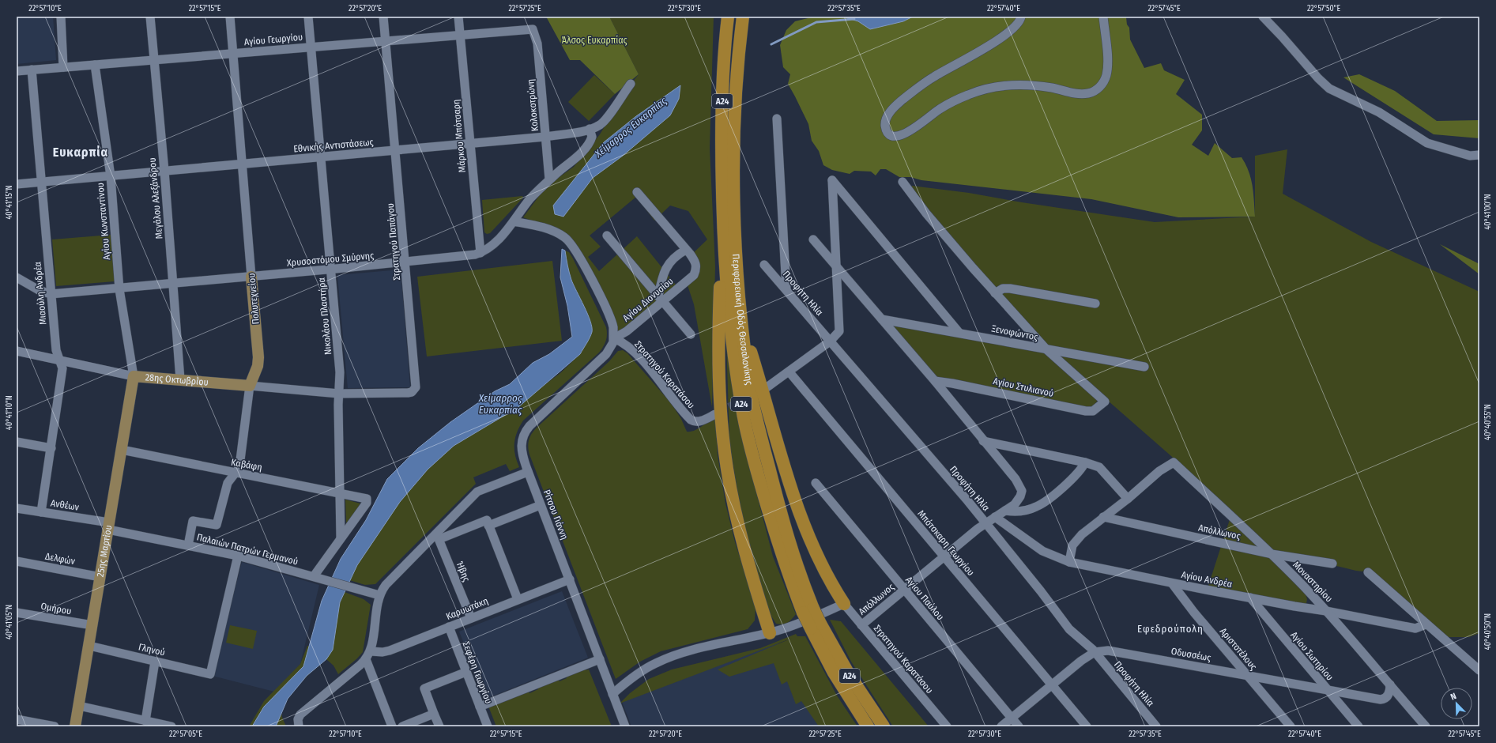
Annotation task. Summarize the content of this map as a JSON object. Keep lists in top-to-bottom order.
{
  "streets": {
    "highway": ["Α24", "Περιφερειακή Οδός Θεσσαλονίκης"],
    "main road": ["Πολυτεχνείου", "28ης Οκτωβρίου", "25ης Μαρτίου"],
    "street": [
      "Αγίου Γεωργίου",
      "Κολοκοτρώνη",
      "Μάρκου Μπότσαρη",
      "Εθνικής Αντιστάσεως",
      "Μεγάλου Αλεξάνδρου",
      "Αγίου Κωνσταντίνου",
      "Στρατηγού Παπάγου",
      "Χρυσοστόμου Σμύρνης",
      "Μιαούλη Ανδρέα",
      "Προφήτη Ηλία",
      "Αγίου Διονυσίου",
      "Νικολάου Πλαστήρα",
      "Ξενοφώντος",
      "Στρατηγού Καρατάσου",
      "Αγίου Στυλιανού",
      "Καβάφη",
      "Ανθέων",
      "Ρίτσου Γιάννη",
      "Απόλλωνος",
      "Μπότσκαρη Γεωργίου",
      "Παλαιών Πατρών Γερμανού",
      "Δελφών",
      "Ήβης",
      "Αγίου Ανδρέα",
      "Μοναστηρίου",
      "Αγίου Παύλου",
      "Ομήρου",
      "Καρυωτάκη",
      "Αριστοτέλους",
      "Γληνού",
      "Οδυσσέως",
      "Αγίου Σωτηρίου",
      "Σεφέρη Γεωργίου"
    ]
  },
  "crossings": [
    ["Αγίου Γεωργίου", "Κολοκοτρώνη"],
    ["Αγίου Γεωργίου", "Μάρκου Μπότσαρη"],
    ["Αγίου Γεωργίου", "Μεγάλου Αλεξάνδρου"],
    ["Αγίου Γεωργίου", "Αγίου Κωνσταντίνου"],
    ["Αγίου Γεωργίου", "Στρατηγού Παπάγου"],
    ["Αγίου Γεωργίου", "Μιαούλη Ανδρέα"],
    ["Αγίου Γεωργίου", "Πολυτεχνείου"],
    ["Αγίου Γεωργίου", "Νικολάου Πλαστήρα"],
    ["Κολοκοτρώνη", "Εθνικής Αντιστάσεως"],
    ["Κολοκοτρώνη", "Χρυσοστόμου Σμύρνης"],
    ["Μάρκου Μπότσαρη", "Εθνικής Αντιστάσεως"],
    ["Μάρκου Μπότσαρη", "Χρυσοστόμου Σμύρνης"],
    ["Εθνικής Αντιστάσεως", "Μεγάλου Αλεξάνδρου"],
    ["Εθνικής Αντιστάσεως", "Αγίου Κωνσταντίνου"],
    ["Εθνικής Αντιστάσεως", "Στρατηγού Παπάγου"],
    ["Εθνικής Αντιστάσεως", "Χρυσοστόμου Σμύρνης"],
    ["Εθνικής Αντιστάσεως", "Μιαούλη Ανδρέα"],
    ["Εθνικής Αντιστάσεως", "Πολυτεχνείου"],
    ["Εθνικής Αντιστάσεως", "Νικολάου Πλαστήρα"],
    ["Μεγάλου Αλεξάνδρου", "Χρυσοστόμου Σμύρνης"],
    ["Μεγάλου Αλεξάνδρου", "28ης Οκτωβρίου"],
    ["Αγίου Κωνσταντίνου", "Χρυσοστόμου Σμύρνης"],
    ["Αγίου Κωνσταντίνου", "28ης Οκτωβρίου"],
    ["Αγίου Κωνσταντίνου", "25ης Μαρτίου"],
    ["Στρατηγού Παπάγου", "Χρυσοστόμου Σμύρνης"],
    ["Στρατηγού Παπάγου", "Νικολάου Πλαστήρα"],
    ["Στρατηγού Παπάγου", "28ης Οκτωβρίου"],
    ["Χρυσοστόμου Σμύρνης", "Μιαούλη Ανδρέα"],
    ["Χρυσοστόμου Σμύρνης", "Πολυτεχνείου"],
    ["Χρυσοστόμου Σμύρνης", "Νικολάου Πλαστήρα"],
    ["Μιαούλη Ανδρέα", "28ης Οκτωβρίου"],
    ["Μιαούλη Ανδρέα", "Ανθέων"],
    ["Προφήτη Ηλία", "Απόλλωνος"],
    ["Προφήτη Ηλία", "Οδυσσέως"],
    ["Πολυτεχνείου", "28ης Οκτωβρίου"],
    ["Πολυτεχνείου", "Καβάφη"],
    ["Πολυτεχνείου", "Παλαιών Πατρών Γερμανού"],
    ["Αγίου Διονυσίου", "Στρατηγού Καρατάσου"],
    ["Αγίου Διονυσίου", "Ρίτσου Γιάννη"],
    ["Νικολάου Πλαστήρα", "28ης Οκτωβρίου"],
    ["Νικολάου Πλαστήρα", "Καβάφη"],
    ["Ξενοφώντος", "Αγίου Στυλιανού"],
    ["Στρατηγού Καρατάσου", "Ρίτσου Γιάννη"],
    ["Στρατηγού Καρατάσου", "Απόλλωνος"],
    ["28ης Οκτωβρίου", "25ης Μαρτίου"],
    ["Καβάφη", "25ης Μαρτίου"],
    ["Ανθέων", "Παλαιών Πατρών Γερμανού"],
    ["Ανθέων", "25ης Μαρτίου"],
    ["Ρίτσου Γιάννη", "Καρυωτάκη"],
    ["Απόλλωνος", "Μπότσκαρη Γεωργίου"],
    ["Απόλλωνος", "Αγίου Ανδρέα"],
    ["Απόλλωνος", "Μοναστηρίου"],
    ["Απόλλωνος", "Αγίου Παύλου"],
    ["Μπότσκαρη Γεωργίου", "Οδυσσέως"],
    ["Παλαιών Πατρών Γερμανού", "25ης Μαρτίου"],
    ["Παλαιών Πατρών Γερμανού", "Γληνού"],
    ["25ης Μαρτίου", "Δελφών"],
    ["25ης Μαρτίου", "Ομήρου"],
    ["25ης Μαρτίου", "Γληνού"],
    ["Ήβης", "Καρυωτάκη"],
    ["Αγίου Ανδρέα", "Μοναστηρίου"],
    ["Αγίου Ανδρέα", "Αριστοτέλους"],
    ["Αγίου Ανδρέα", "Αγίου Σωτηρίου"],
    ["Μοναστηρίου", "Οδυσσέως"],
    ["Αγίου Παύλου", "Οδυσσέως"],
    ["Καρυωτάκη", "Σεφέρη Γεωργίου"],
    ["Αριστοτέλους", "Οδυσσέως"],
    ["Οδυσσέως", "Αγίου Σωτηρίου"]
  ],
  "districts": ["Ευκαρπία", "Εφεδρούπολη"],
  "water": ["Χείμαρρος Ευκαρπίας"],
  "parks": ["Άλσος Ευκαρπίας"],
  "north": "top left",
  "coordinates": [
    "22°57'10\"E",
    "22°57'15\"E",
    "22°57'20\"E",
    "22°57'25\"E",
    "22°57'30\"E",
    "22°57'35\"E",
    "22°57'40\"E",
    "22°57'45\"E",
    "22°57'50\"E",
    "40°41'15\"N",
    "40°41'00\"N",
    "40°41'10\"N",
    "40°40'55\"N",
    "40°41'05\"N",
    "40°40'50\"N",
    "22°57'05\"E"
  ]
}
